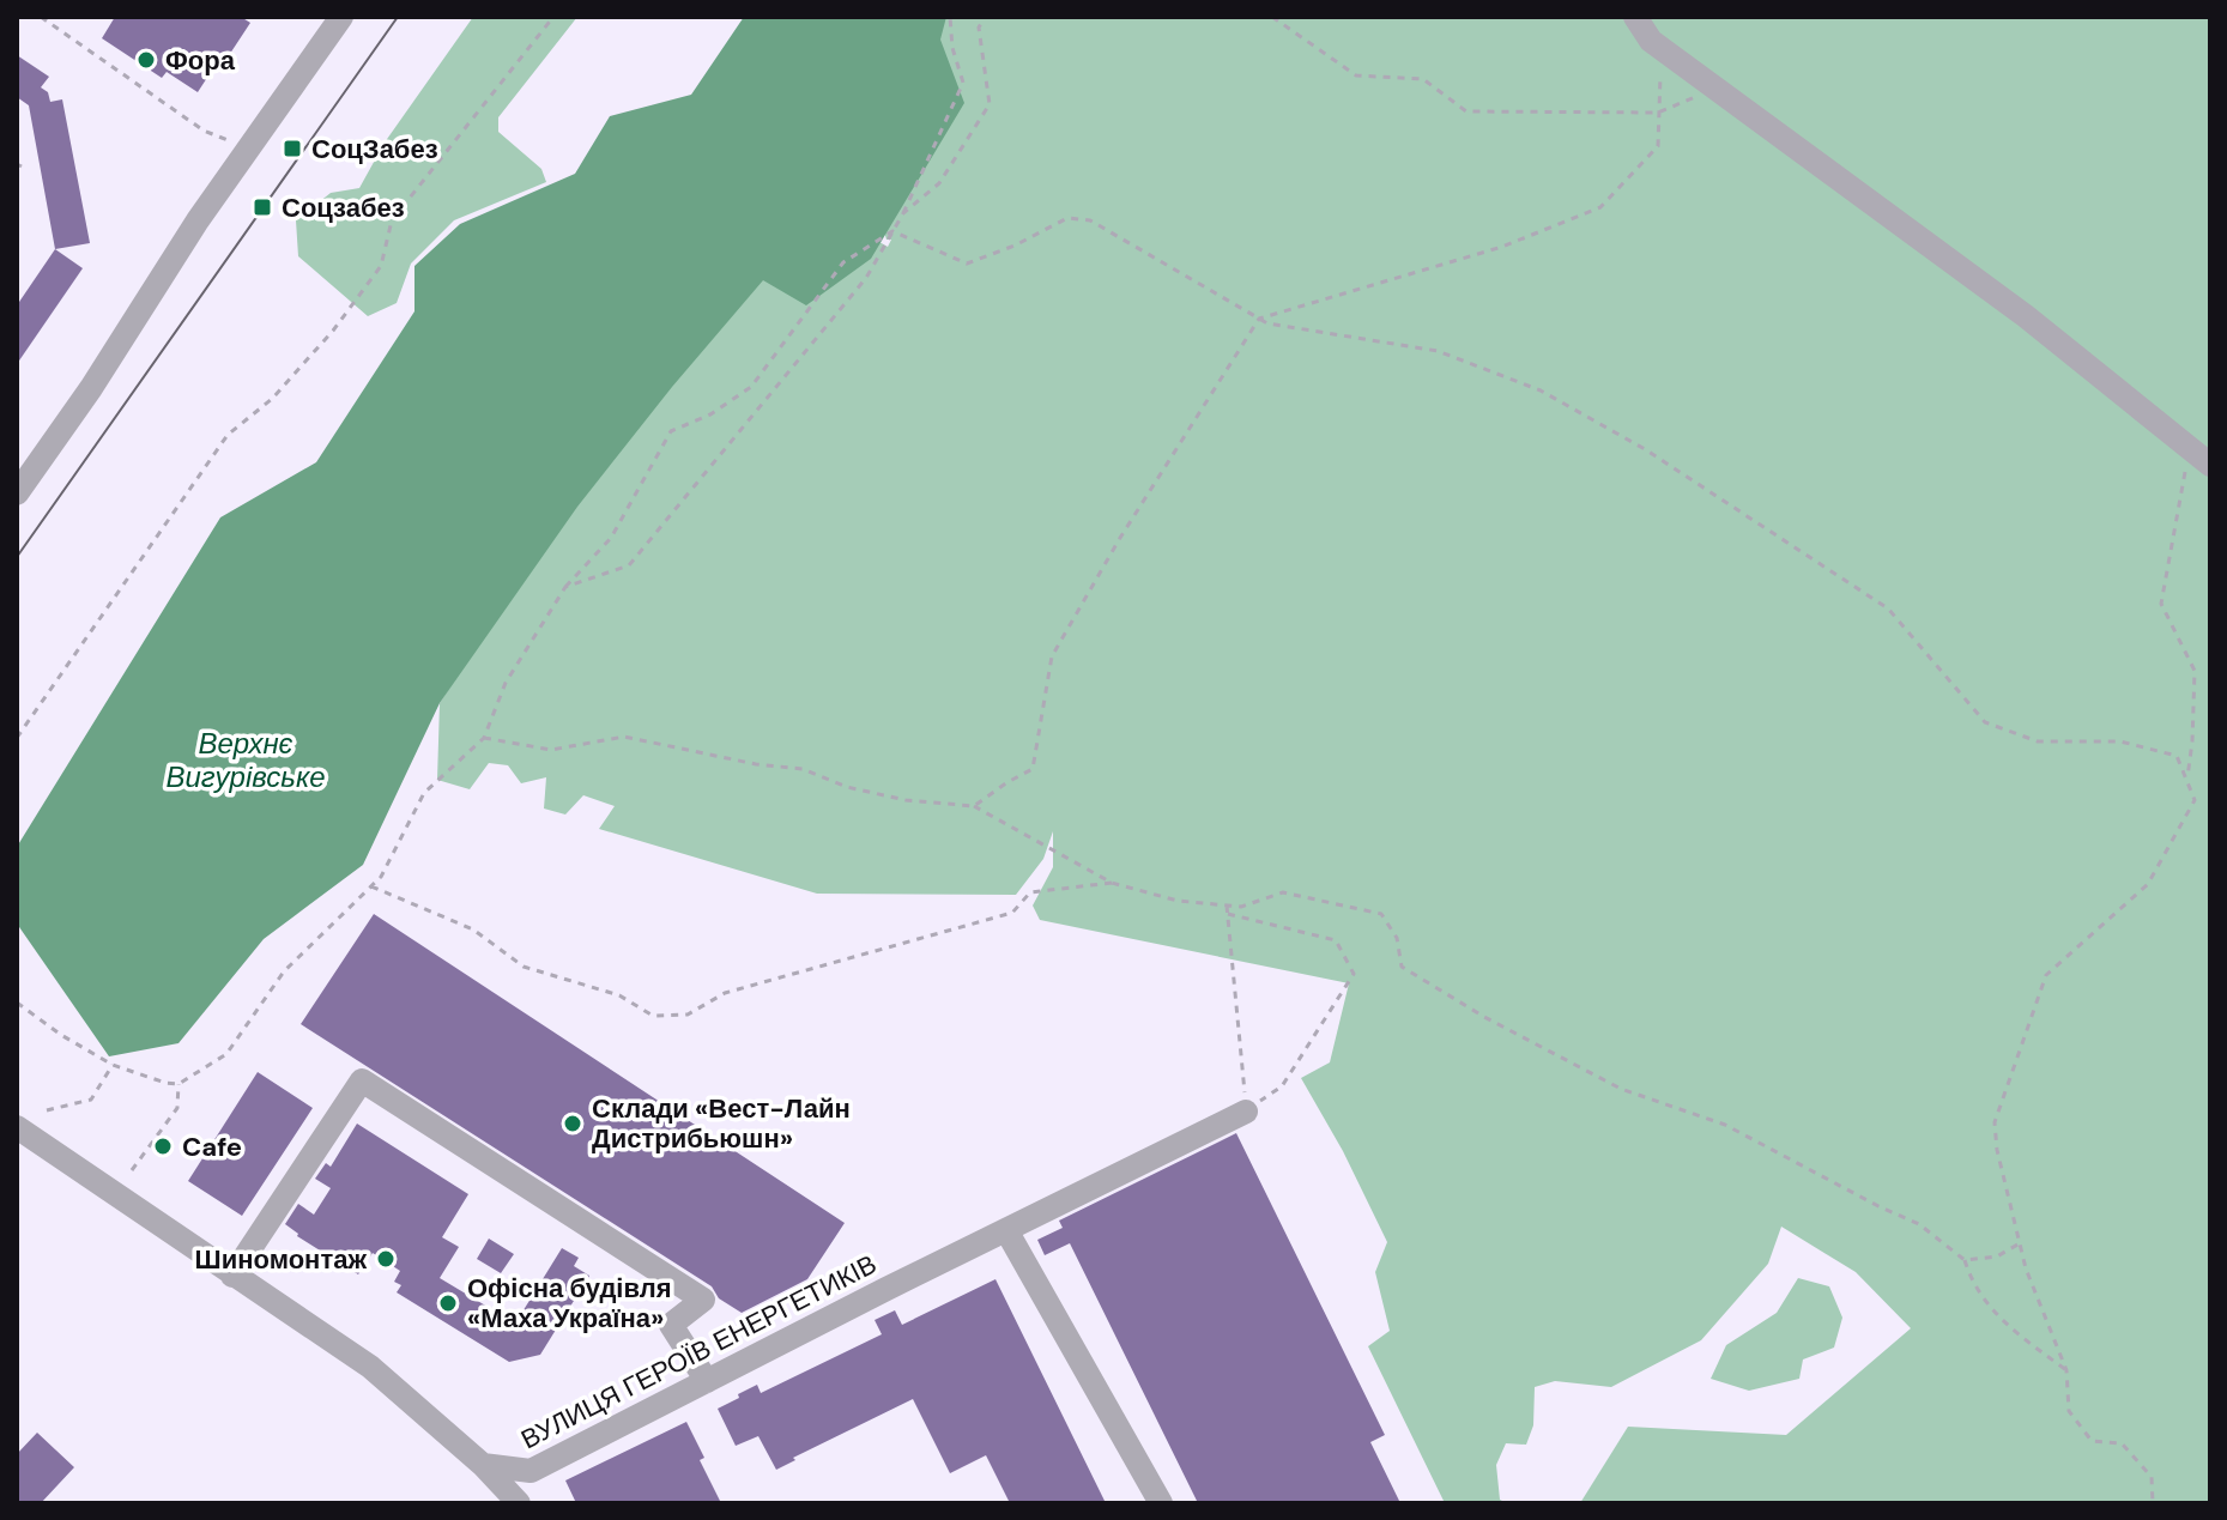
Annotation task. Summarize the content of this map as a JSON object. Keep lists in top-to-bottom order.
{
  "streets": {
    "street": ["ВУЛИЦЯ ГЕРОЇВ ЕНЕРГЕТИКІВ"]
  },
  "water": ["Верхнє Вигурівське"],
  "places": {
    "other": [
      "Фора",
      "Склади «Вест-Лайн Дистрибьюшн»",
      "Cafe",
      "Шиномонтаж",
      "Офісна будівля «Маха Україна»"
    ],
    "transit": ["СоцЗабез", "Соцзабез"]
  }
}
